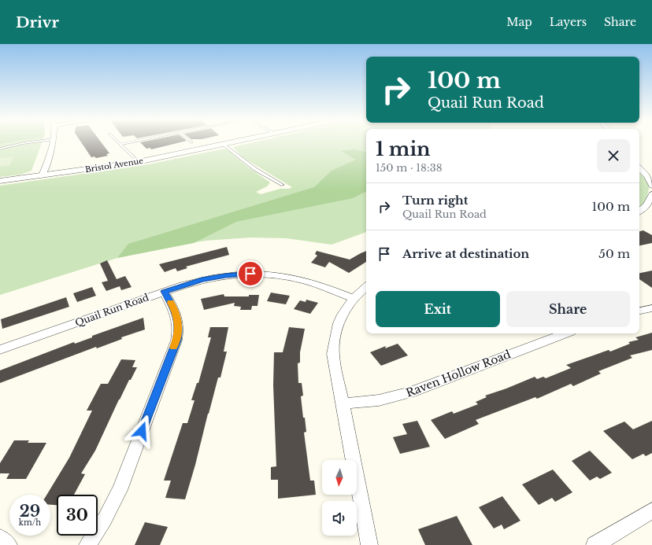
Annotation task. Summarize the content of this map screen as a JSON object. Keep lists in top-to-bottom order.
{
  "streets": {
    "street": ["Bristol Avenue", "Quail Run Road", "Raven Hollow Road"]
  },
  "north": "bottom",
  "page": {
    "header": "Drivr",
    "nav": ["Map", "Layers", "Share"],
    "turn": ["100 m", "Quail Run Road"],
    "heading": ["1 min", "150 m · 18:38"],
    "list": [
      {
        "name": "Turn right",
        "note": "Quail Run Road",
        "value": "100 m"
      },
      {
        "name": "Arrive at destination",
        "value": "50 m"
      }
    ],
    "buttons": ["Exit", "Share"],
    "speed": "29 km/h",
    "limit": "30"
  }
}
